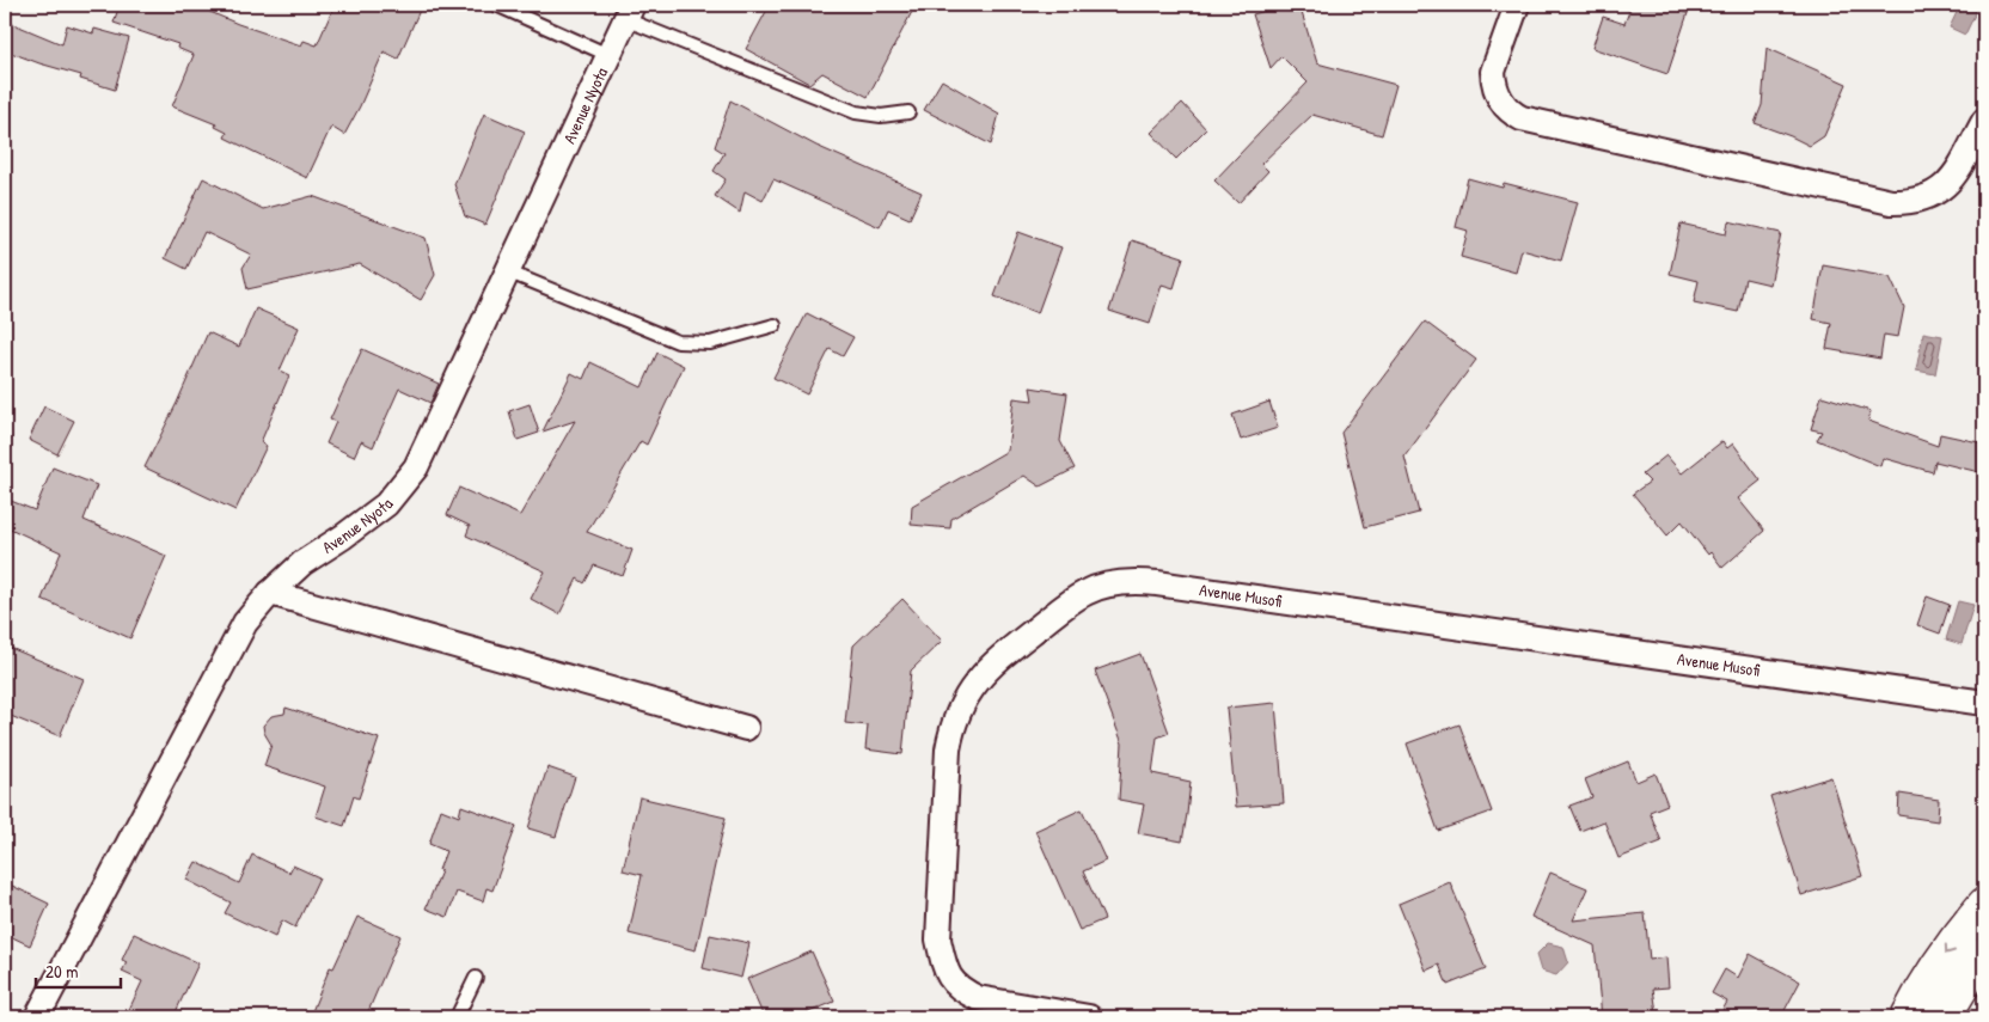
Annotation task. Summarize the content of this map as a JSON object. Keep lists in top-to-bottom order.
{
  "streets": {
    "street": ["Avenue Nyota", "Avenue Musofi"]
  },
  "scale_bar": "20 m"
}
